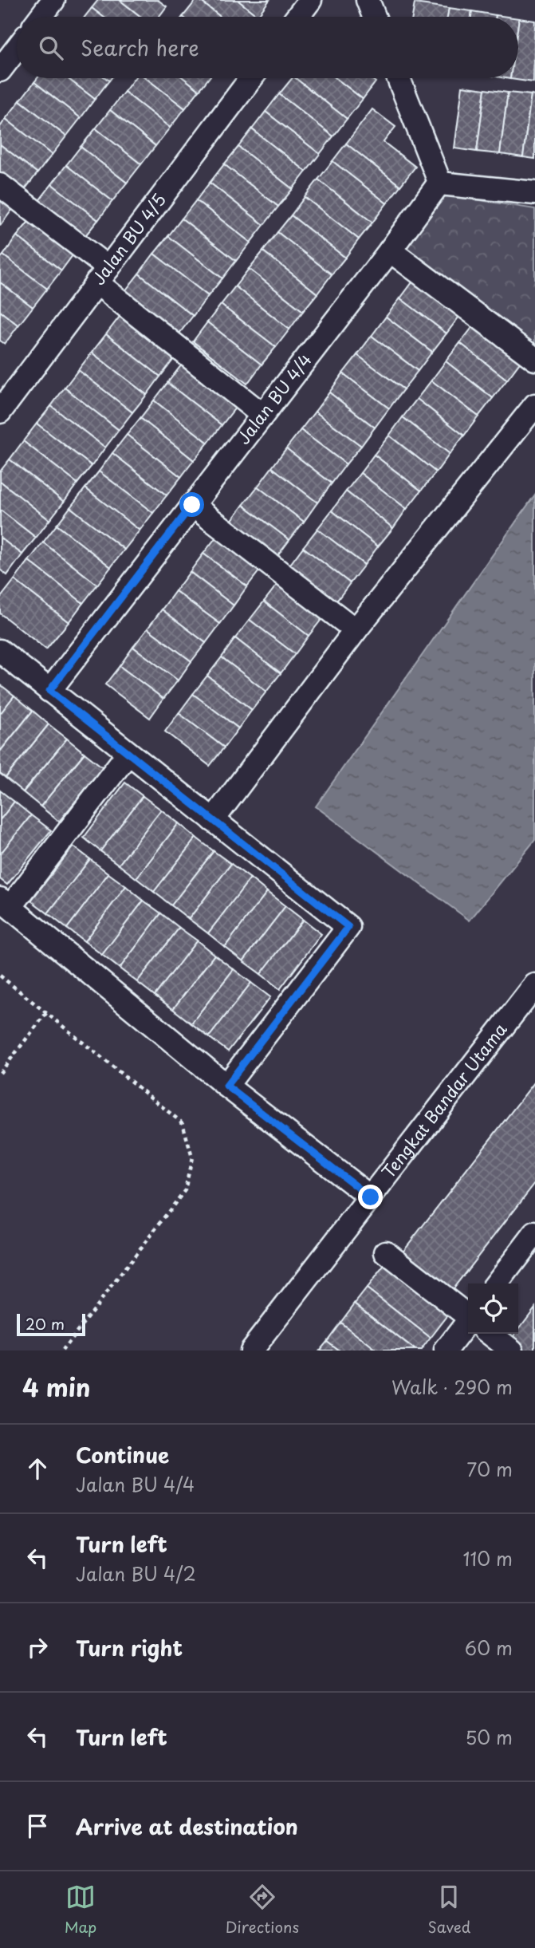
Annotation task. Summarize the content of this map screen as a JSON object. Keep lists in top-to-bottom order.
{
  "streets": {
    "street": ["Jalan BU 4/5", "Jalan BU 4/4", "Tengkat Bandar Utama"]
  },
  "scale_bar": "20 m",
  "page": {
    "search": "Search here",
    "scale": "20 m",
    "heading": ["4 min", "Walk · 290 m"],
    "list": [
      ["Continue", "Jalan BU 4/4", "70 m"],
      ["Turn left", "Jalan BU 4/2", "110 m"],
      ["Turn right", "60 m"],
      ["Turn left", "50 m"],
      "Arrive at destination"
    ],
    "nav": ["Map", "Directions", "Saved"]
  }
}
